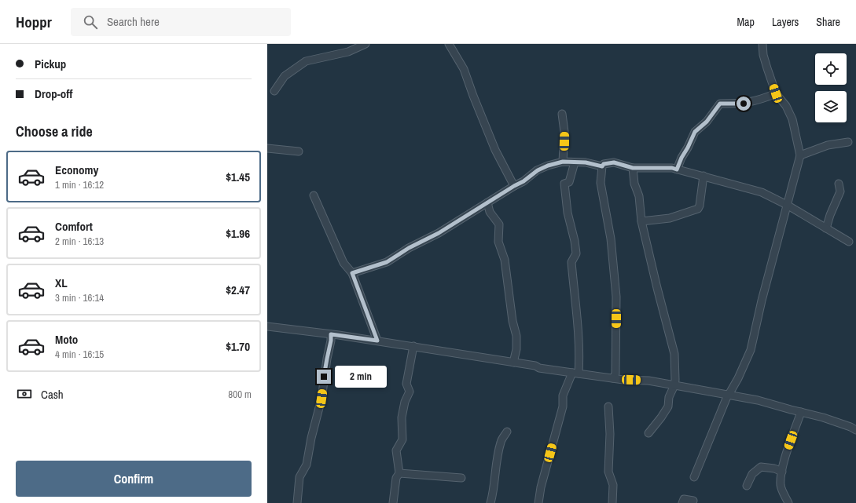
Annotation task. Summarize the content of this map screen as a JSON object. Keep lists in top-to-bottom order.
{
  "page": {
    "header": "Hoppr",
    "search": "Search here",
    "nav": ["Map", "Layers", "Share"],
    "banner": ["Pickup", "Drop-off"],
    "heading": "Choose a ride",
    "list": [
      {
        "name": "Economy",
        "note": "1 min · 16:12",
        "value": "$1.45"
      },
      {
        "name": "Comfort",
        "note": "2 min · 16:13",
        "value": "$1.96"
      },
      {
        "name": "XL",
        "note": "3 min · 16:14",
        "value": "$2.47"
      },
      {
        "name": "Moto",
        "note": "4 min · 16:15",
        "value": "$1.70"
      }
    ],
    "bubble": "2 min",
    "pay": ["Cash", "800 m"],
    "buttons": "Confirm"
  }
}
